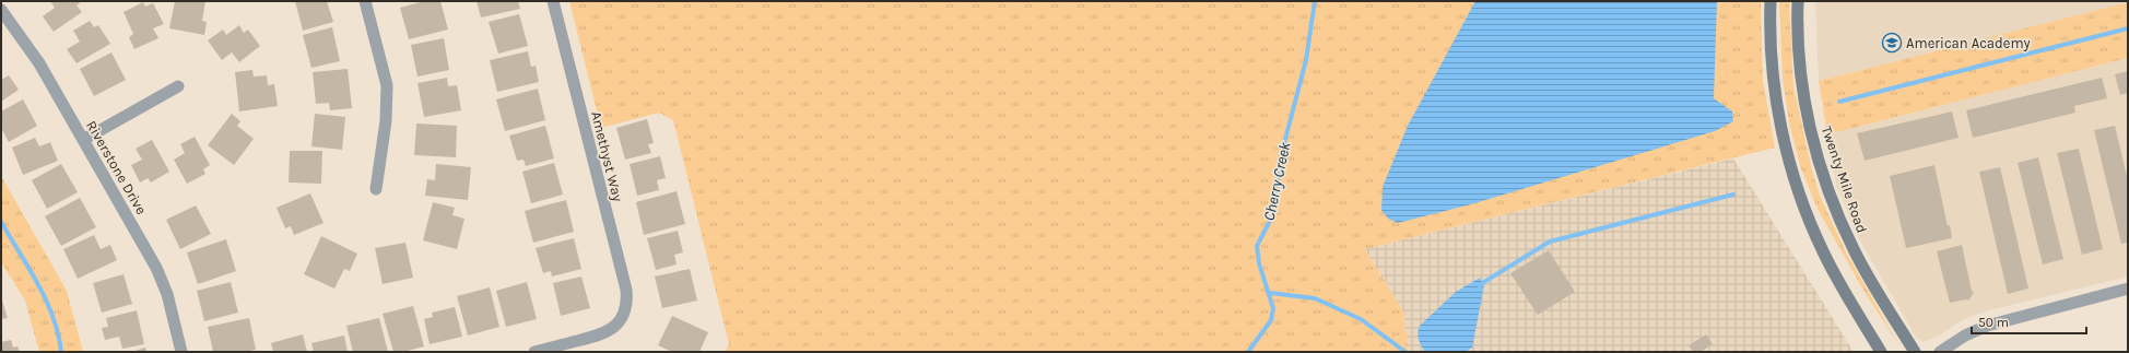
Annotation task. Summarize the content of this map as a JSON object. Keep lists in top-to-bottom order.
{
  "streets": {
    "main road": ["Twenty Mile Road"],
    "street": ["Amethyst Way", "Riverstone Drive"]
  },
  "water": ["Cherry Creek"],
  "places": {
    "school or university": ["American Academy"]
  },
  "scale_bar": "50 m"
}
